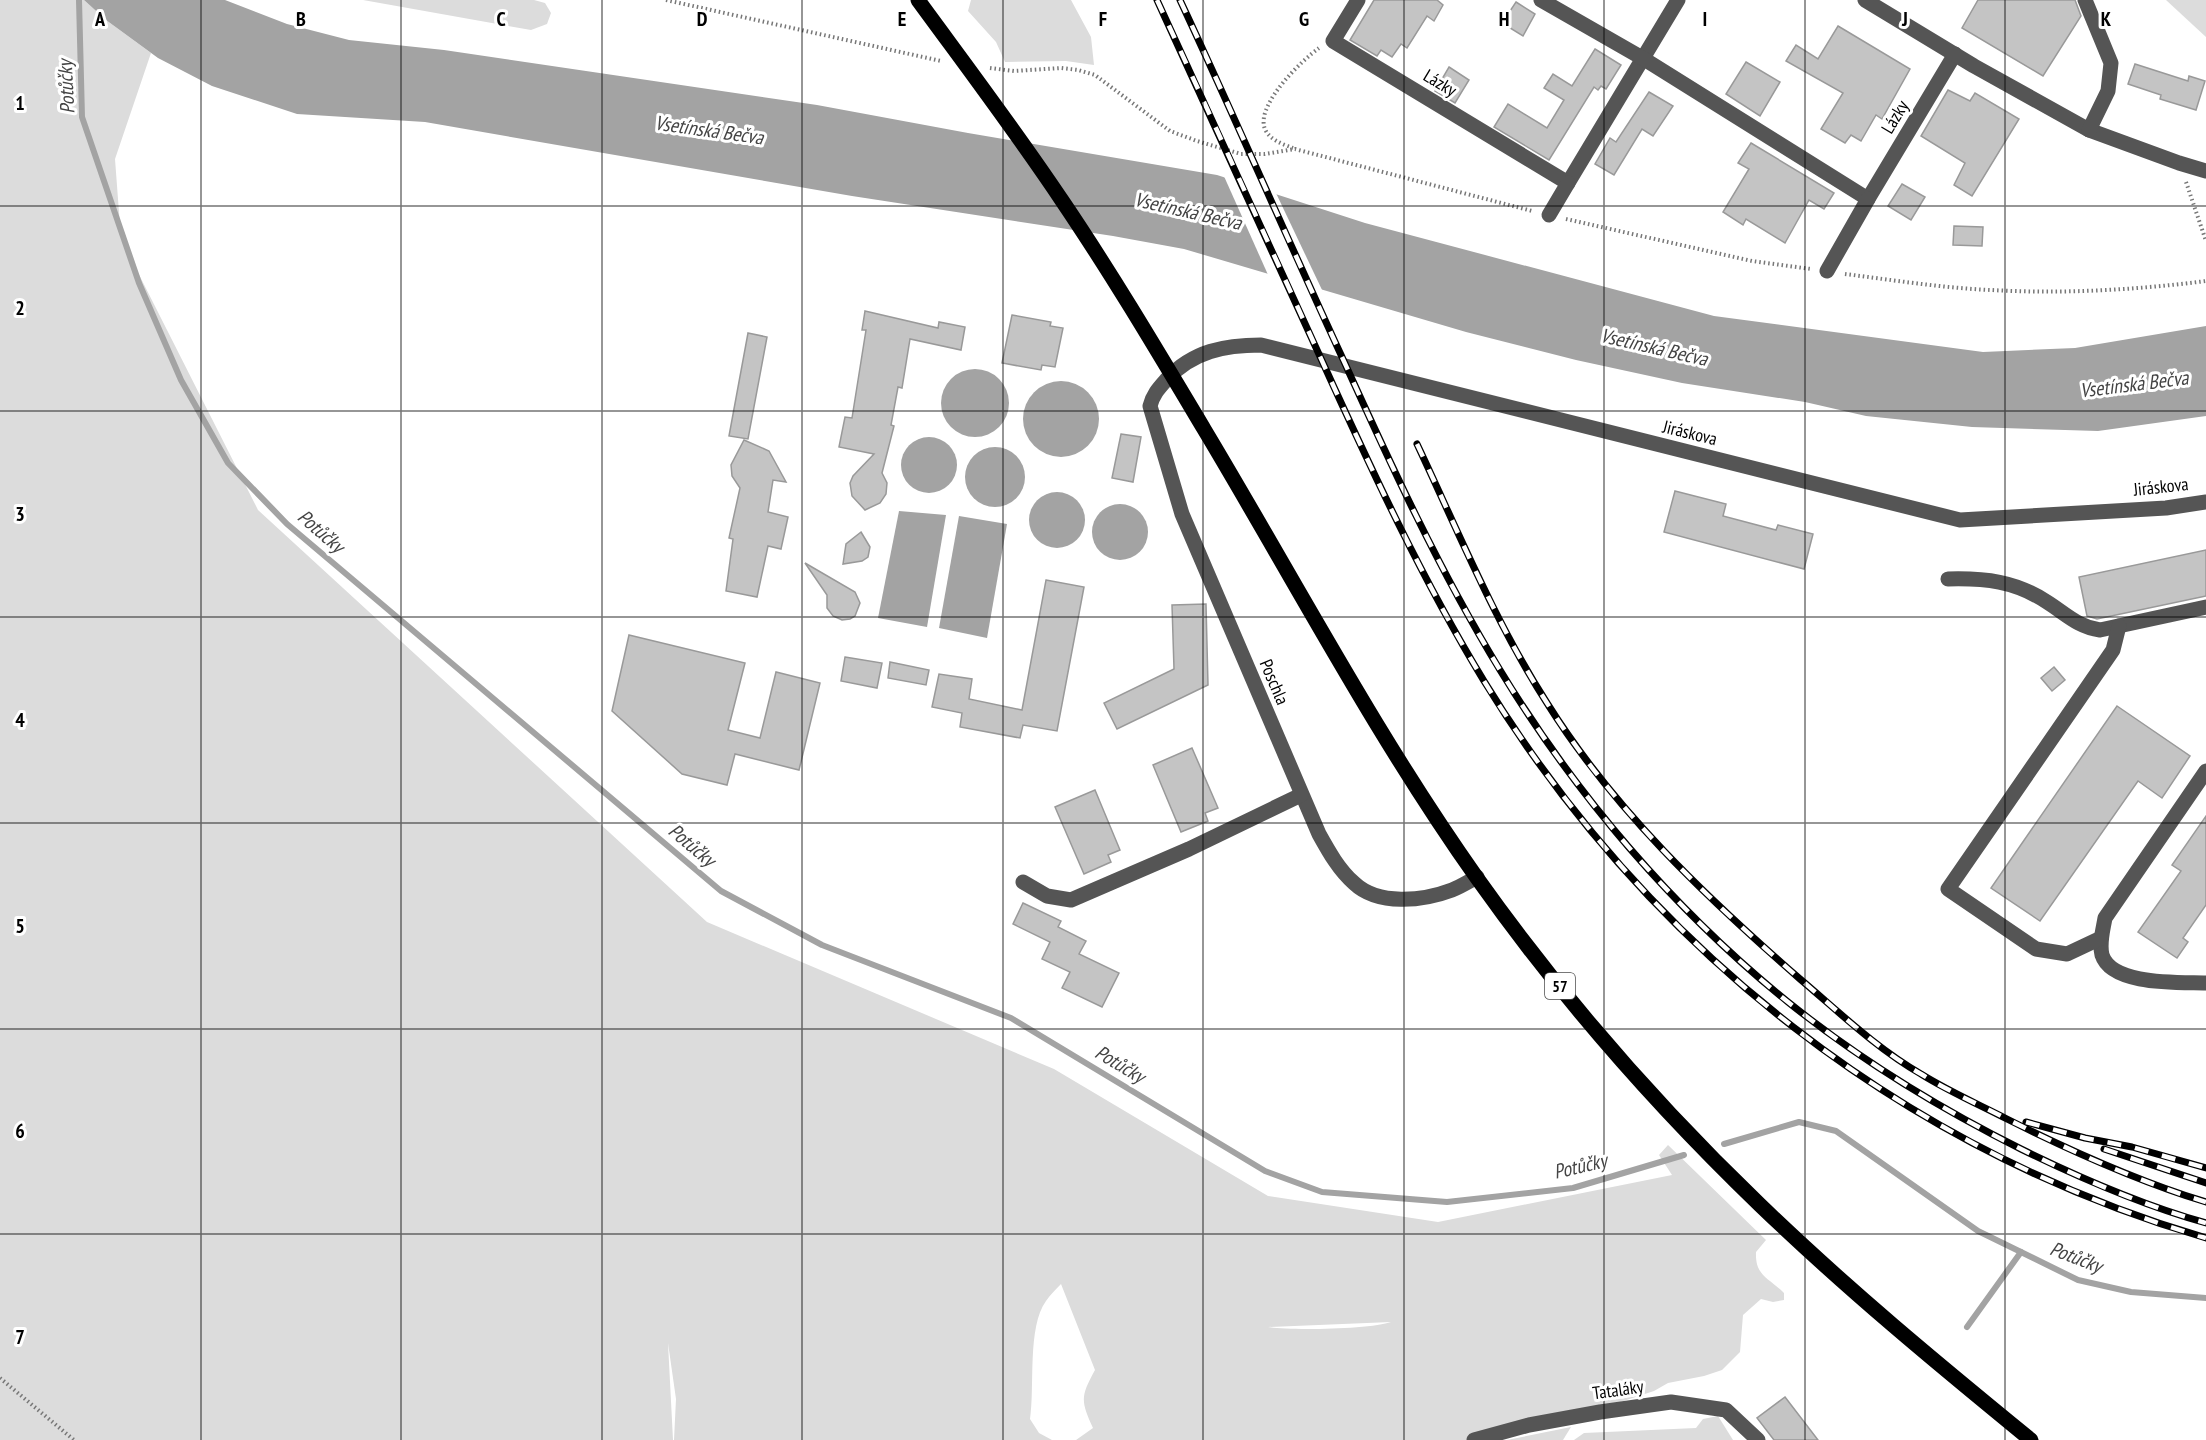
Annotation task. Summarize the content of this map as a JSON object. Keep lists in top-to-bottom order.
{
  "streets": {
    "main road": ["57"],
    "street": [
      "Lázky",
      "Jiráskova",
      "Poschla",
      "Tataláky"
    ]
  },
  "crossings": [
    ["Jiráskova", "Poschla"],
    ["Poschla", "57"]
  ],
  "water": ["Potůčky", "Vsetínská Bečva"],
  "grid": {
    "columns": [
      "A",
      "B",
      "C",
      "D",
      "E",
      "F",
      "G",
      "H",
      "I",
      "J",
      "K"
    ],
    "rows": [
      "1",
      "2",
      "3",
      "4",
      "5",
      "6",
      "7"
    ]
  }
}
